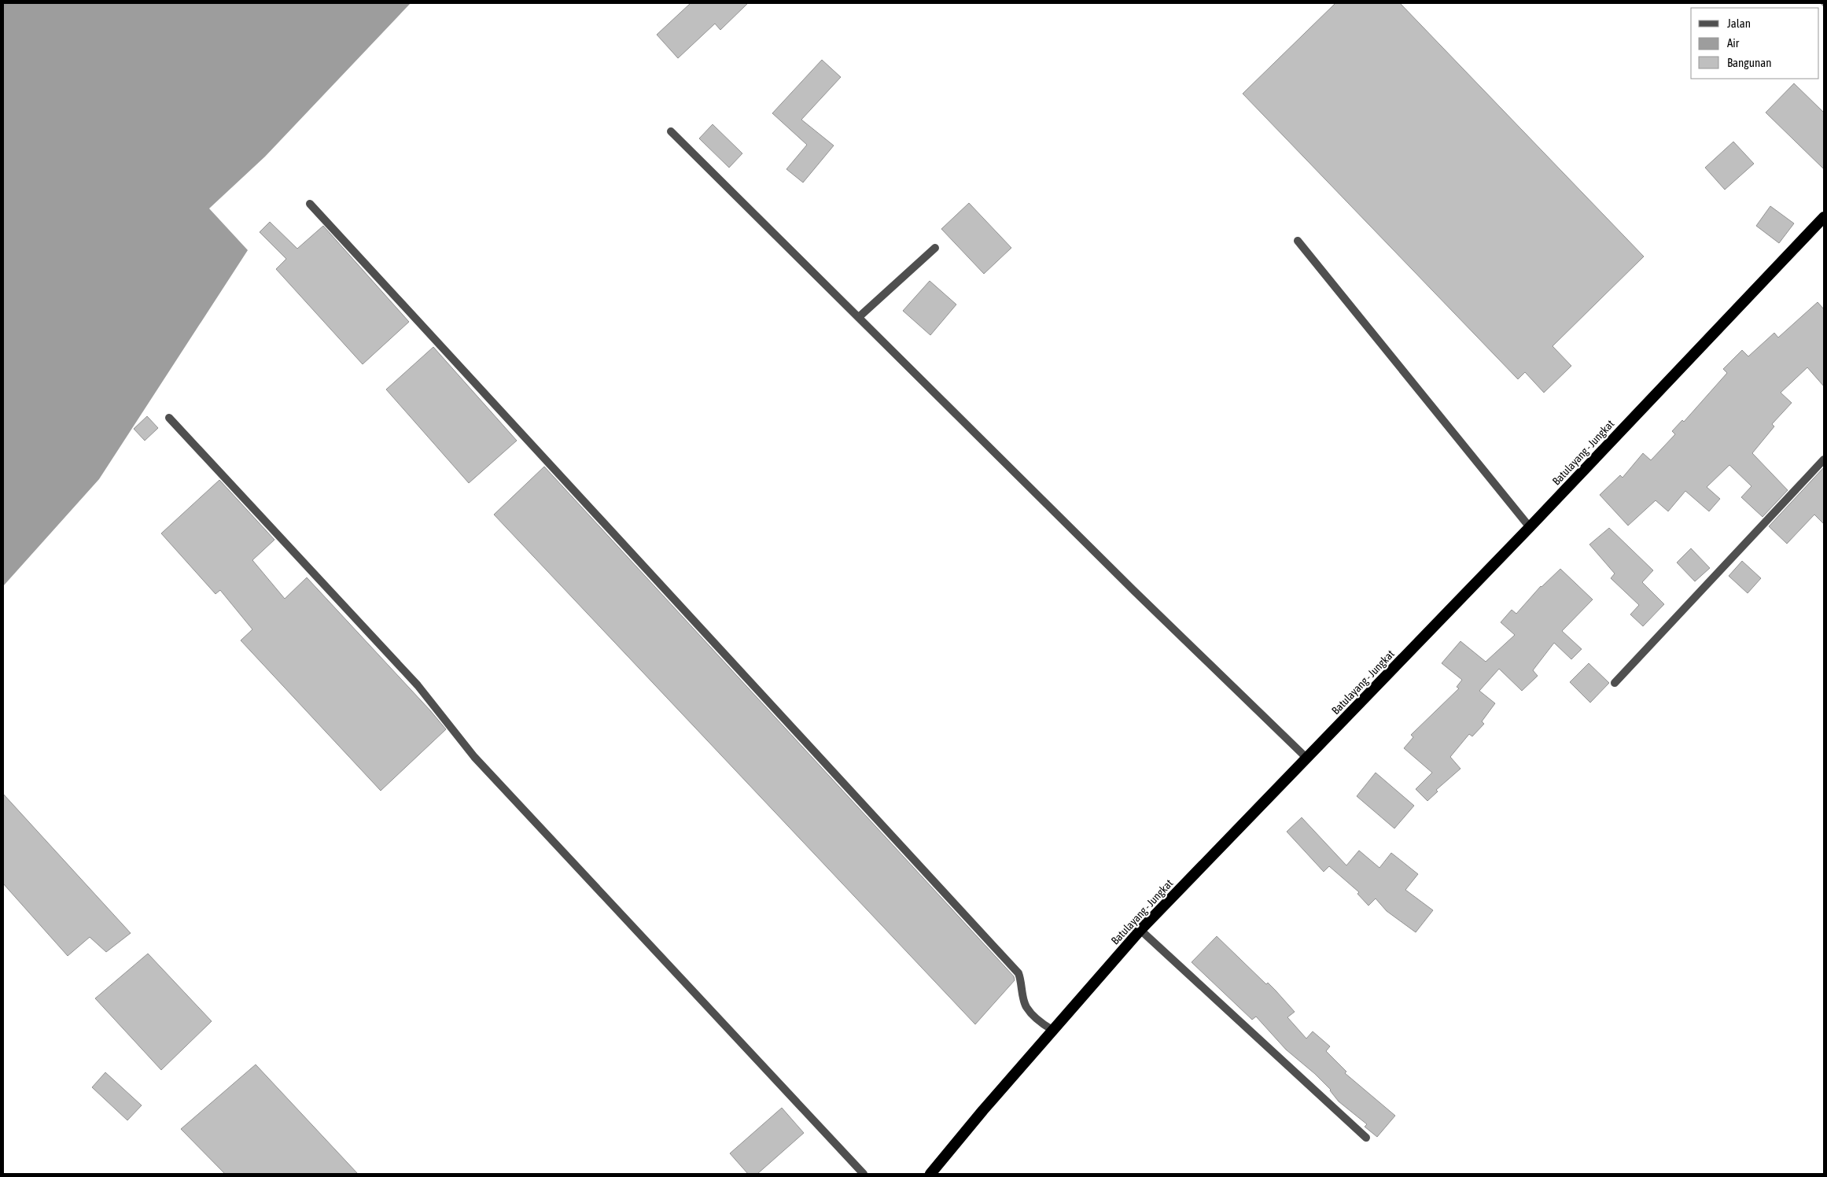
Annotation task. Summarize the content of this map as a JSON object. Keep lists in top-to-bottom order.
{
  "streets": {
    "highway": ["Batulayang - Jungkat"]
  },
  "legend": ["Jalan", "Air", "Bangunan"]
}
